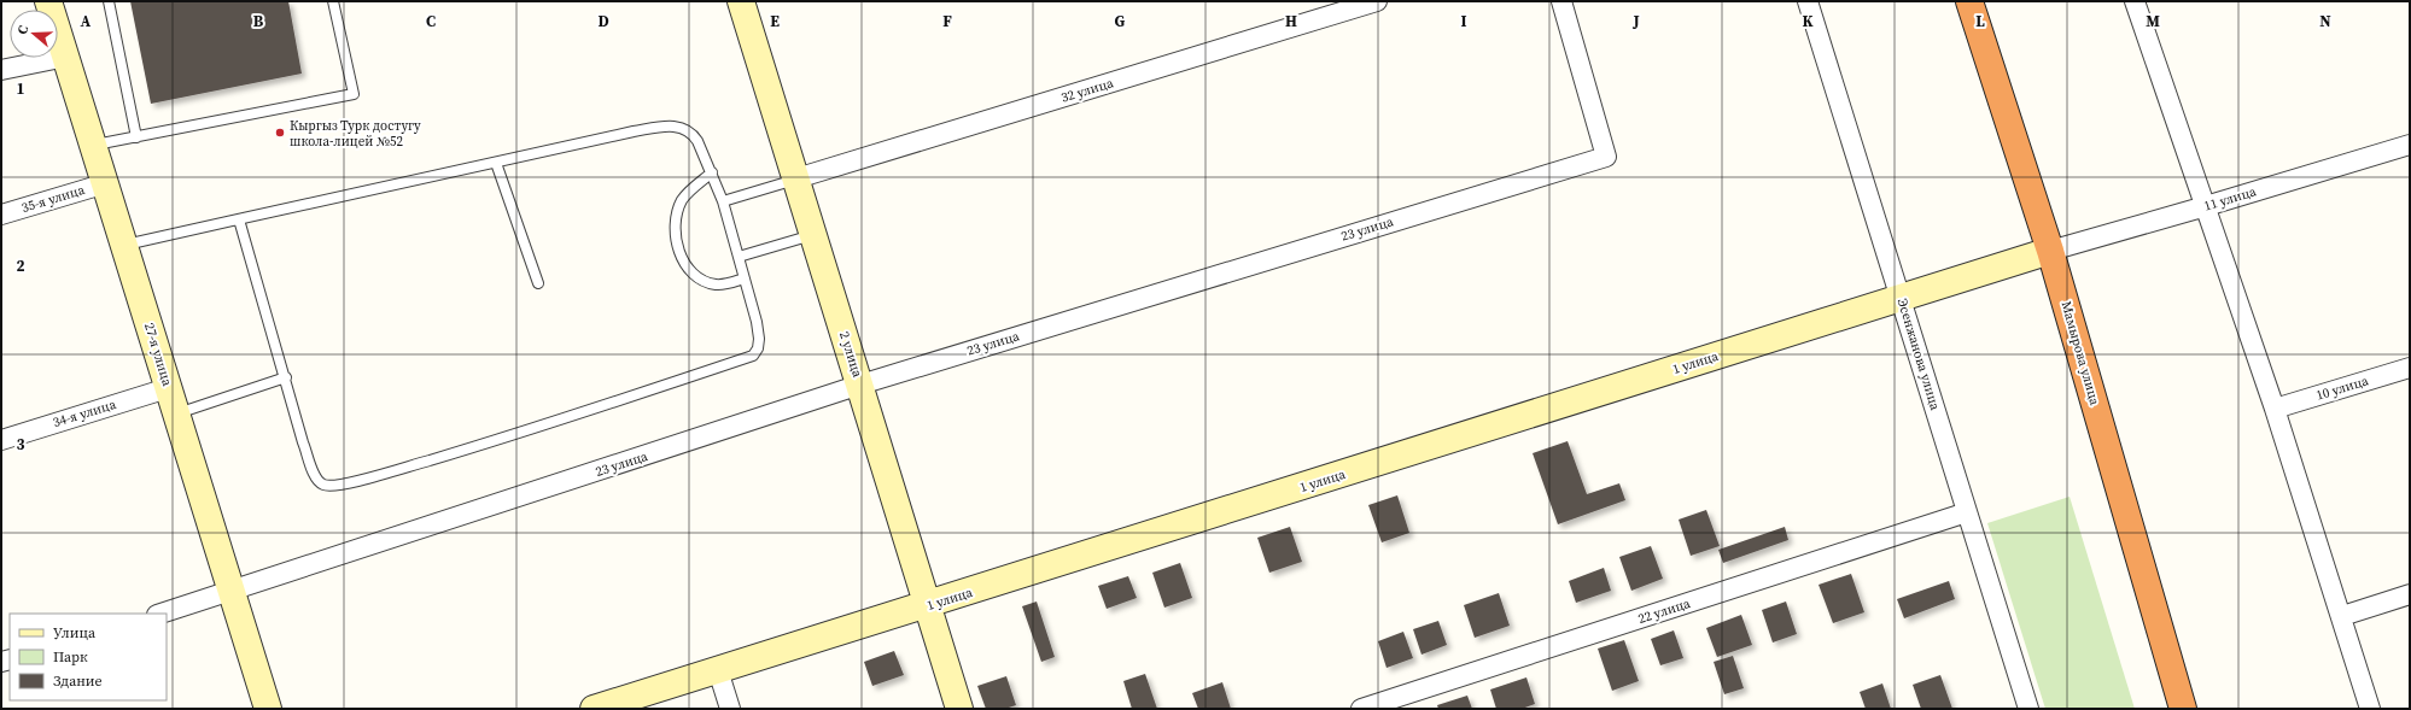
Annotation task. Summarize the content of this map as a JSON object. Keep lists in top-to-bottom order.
{
  "streets": {
    "highway": ["Мамырова улица"],
    "street": [
      "32 улица",
      "35-я улица",
      "11 улица",
      "23 улица",
      "27-я улица",
      "2 улица",
      "Эсенжанова улица",
      "1 улица",
      "10 улица",
      "34-я улица",
      "22 улица"
    ]
  },
  "crossings": [
    ["32 улица", "2 улица"],
    ["35-я улица", "27-я улица"],
    ["11 улица", "Мамырова улица"],
    ["11 улица", "1 улица"],
    ["23 улица", "27-я улица"],
    ["23 улица", "2 улица"],
    ["Мамырова улица", "1 улица"],
    ["27-я улица", "34-я улица"],
    ["2 улица", "1 улица"],
    ["Эсенжанова улица", "1 улица"],
    ["Эсенжанова улица", "22 улица"]
  ],
  "places": ["Кыргыз Турк достугу школа-лицей №52"],
  "legend": ["Улица", "Парк", "Здание"],
  "north": "left",
  "grid": {
    "columns": [
      "A",
      "B",
      "C",
      "D",
      "E",
      "F",
      "G",
      "H",
      "I",
      "J",
      "K",
      "L",
      "M",
      "N"
    ],
    "rows": ["1", "2", "3"]
  }
}
